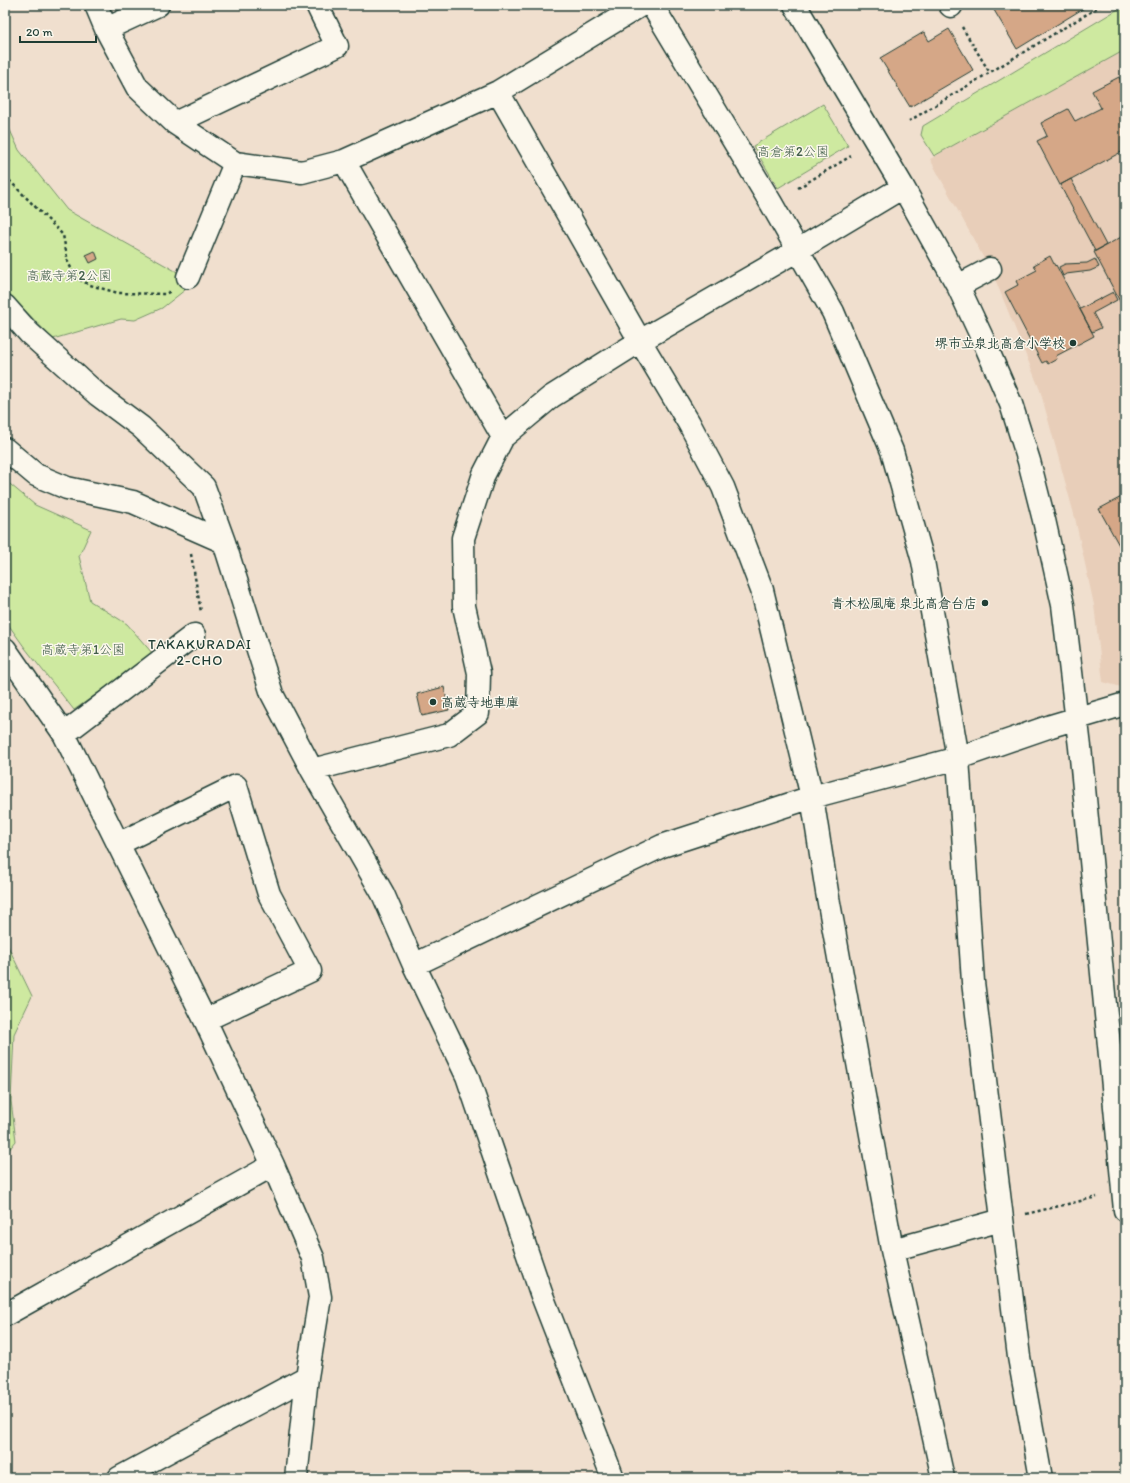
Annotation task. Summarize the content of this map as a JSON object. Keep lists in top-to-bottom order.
{
  "districts": ["TAKAKURADAI 2-CHO"],
  "parks": ["高倉第2公園", "高蔵寺第2公園", "高蔵寺第1公園"],
  "places": ["堺市立泉北高倉小学校", "青木松風庵 泉北高倉台店", "高蔵寺地車庫"],
  "scale_bar": "20 m"
}
